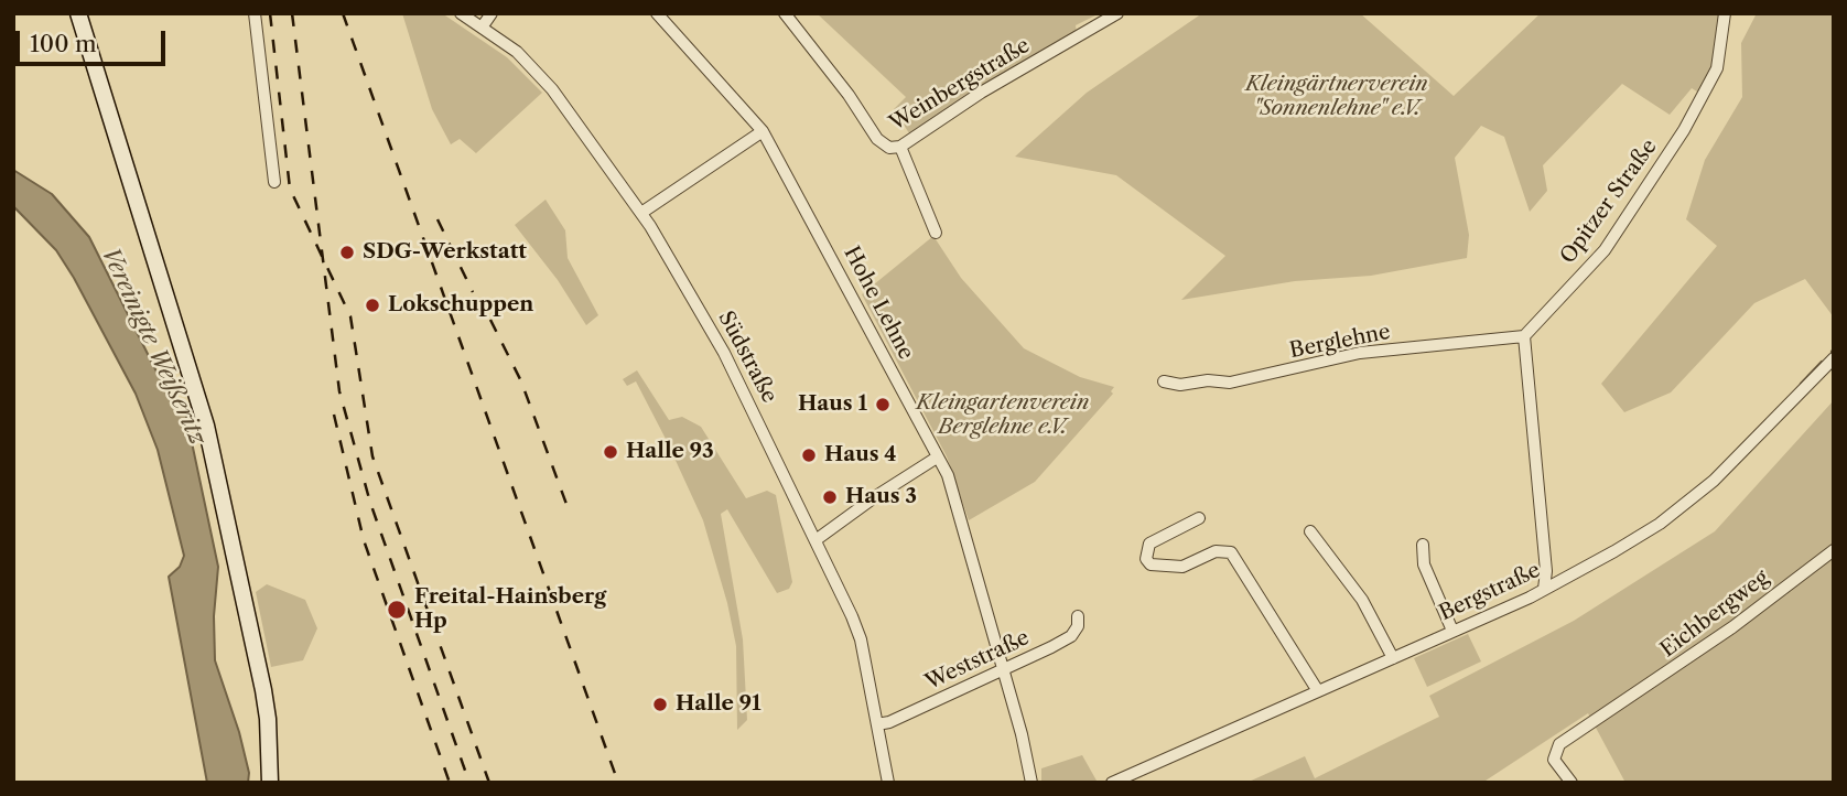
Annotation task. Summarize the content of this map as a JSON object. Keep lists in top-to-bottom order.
{
  "streets": {
    "street": [
      "Weinbergstraße",
      "Opitzer Straße",
      "Hohe Lehne",
      "Berglehne",
      "Südstraße",
      "Bergstraße",
      "Eichbergweg",
      "Weststraße"
    ]
  },
  "crossings": [
    ["Opitzer Straße", "Berglehne"],
    ["Hohe Lehne", "Weststraße"],
    ["Südstraße", "Weststraße"]
  ],
  "water": ["Vereinigte Weißeritz"],
  "parks": ["Kleingärtnerverein \"Sonnenlehne\" e.V.", "Kleingartenverein Berglehne e.V."],
  "places": [
    "SDG-Werkstatt",
    "Lokschuppen",
    "Haus 1",
    "Halle 93",
    "Haus 4",
    "Haus 3",
    "Freital-Hainsberg Hp",
    "Halle 91"
  ],
  "scale_bar": "100 m"
}
